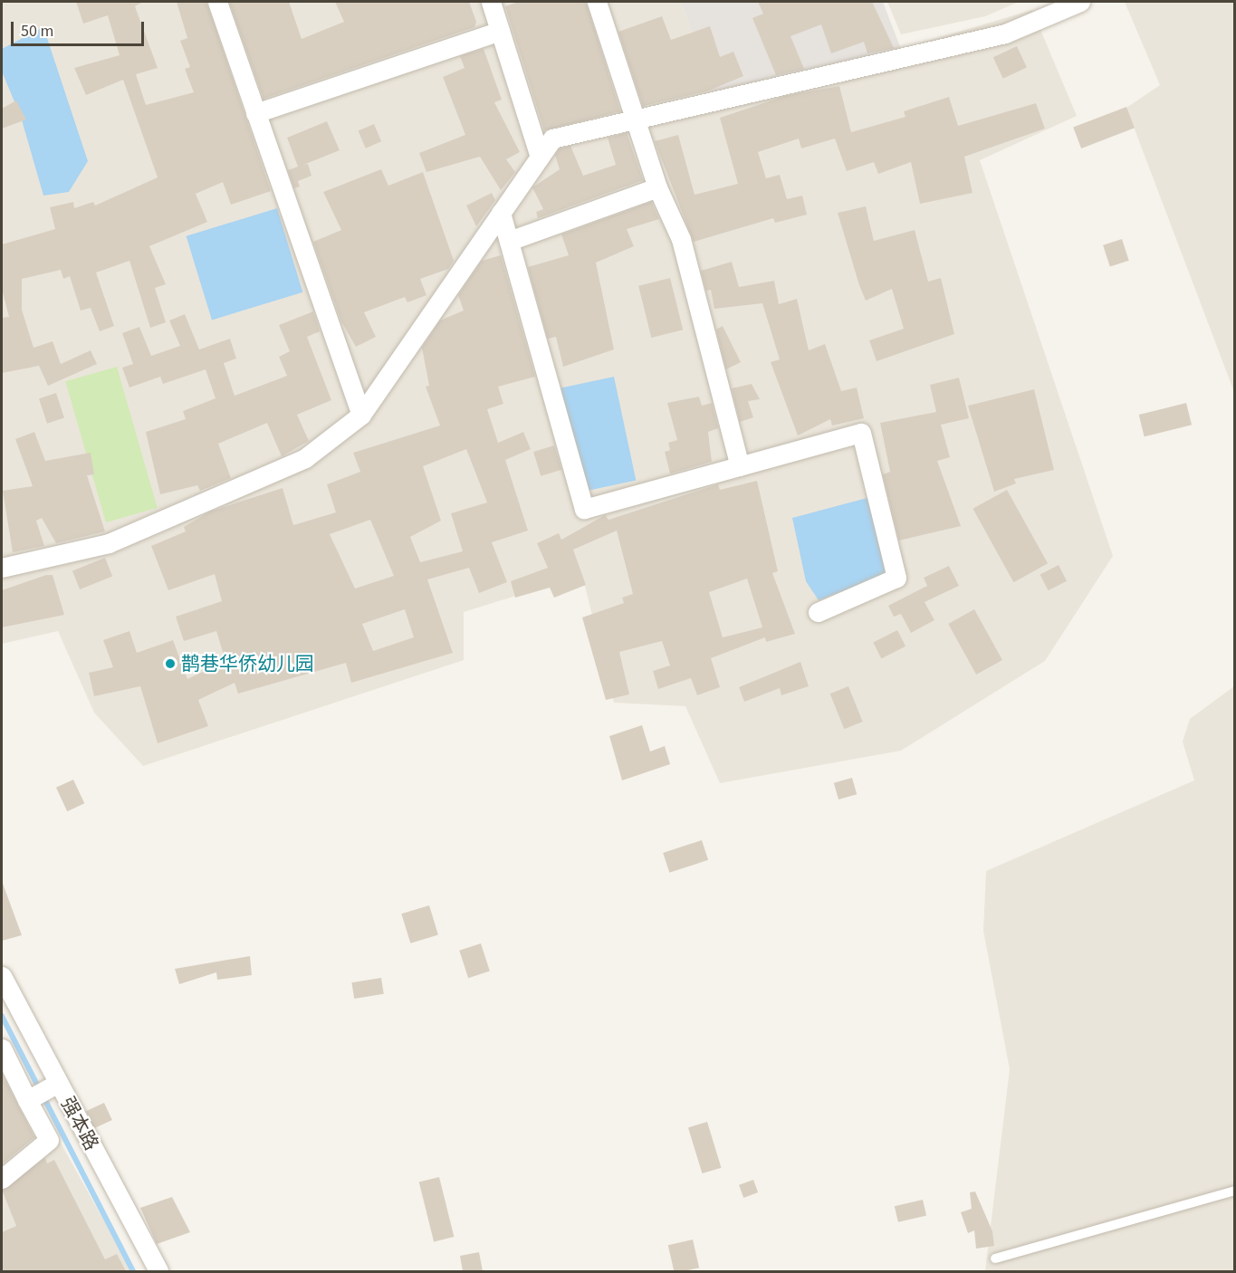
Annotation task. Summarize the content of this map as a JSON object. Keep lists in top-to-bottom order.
{
  "streets": {
    "street": ["强本路"]
  },
  "places": ["鹊巷华侨幼儿园"],
  "scale_bar": "50 m"
}
